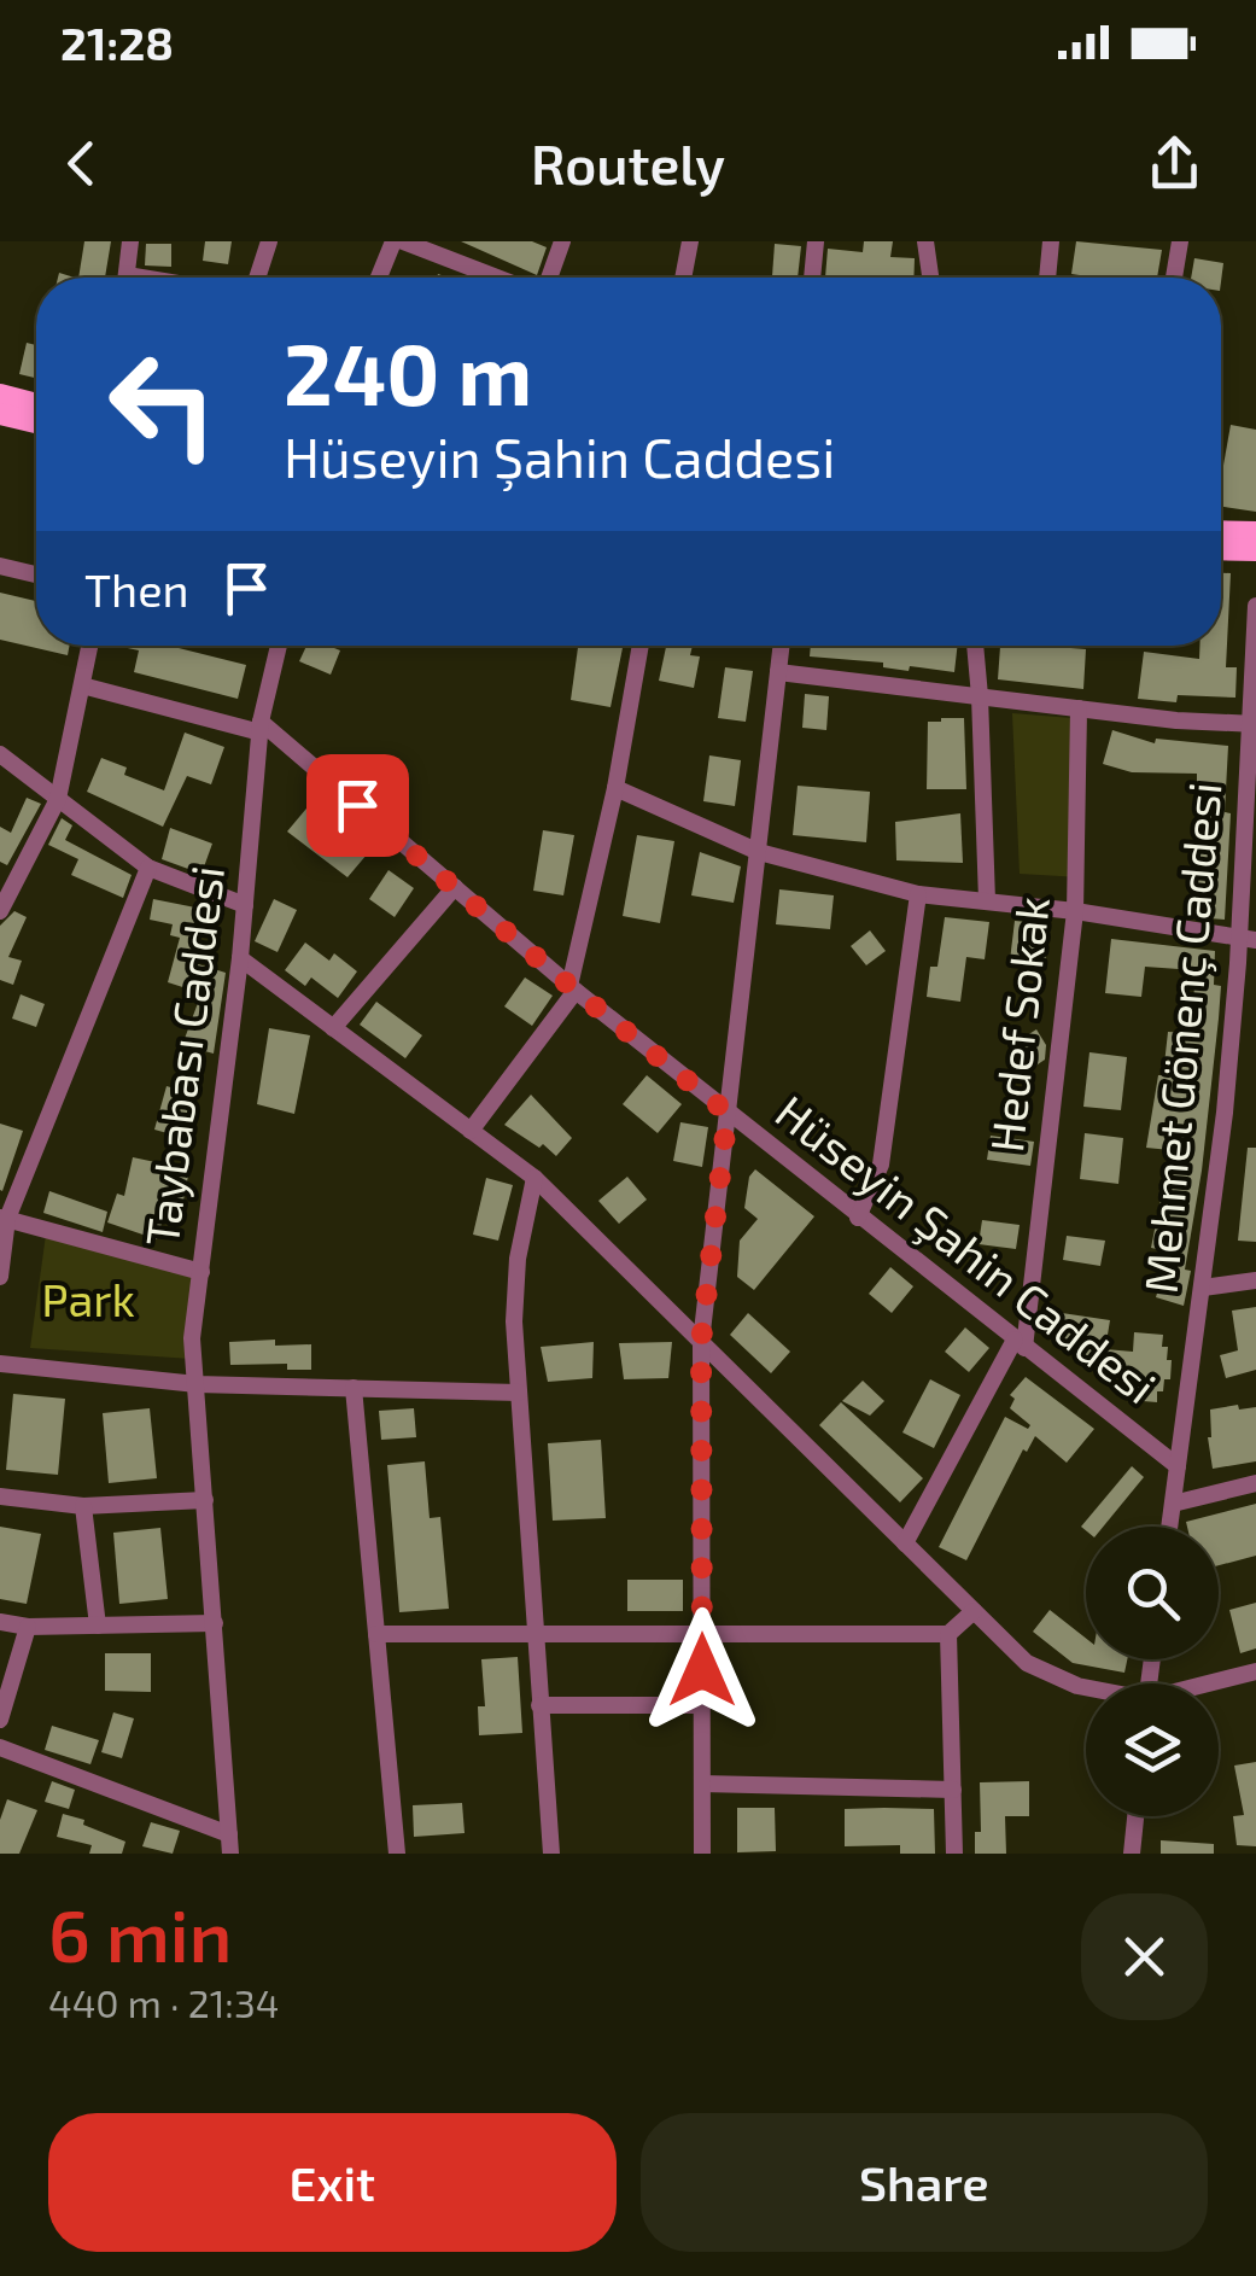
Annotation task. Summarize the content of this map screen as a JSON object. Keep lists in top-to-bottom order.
{
  "streets": {
    "street": [
      "Hedef Sokak",
      "Mehmet Gönenç Caddesi",
      "Taybabası Caddesi",
      "Hüseyin Şahin Caddesi"
    ]
  },
  "crossings": [
    ["Hedef Sokak", "Hüseyin Şahin Caddesi"],
    ["Mehmet Gönenç Caddesi", "Hüseyin Şahin Caddesi"],
    ["Taybabası Caddesi", "Hüseyin Şahin Caddesi"]
  ],
  "parks": ["Park"],
  "page": {
    "status": "21:28",
    "header": "Routely",
    "turn": ["240 m", "Hüseyin Şahin Caddesi"],
    "then": "Then",
    "heading": ["6 min", "440 m · 21:34"],
    "buttons": ["Exit", "Share"]
  }
}
